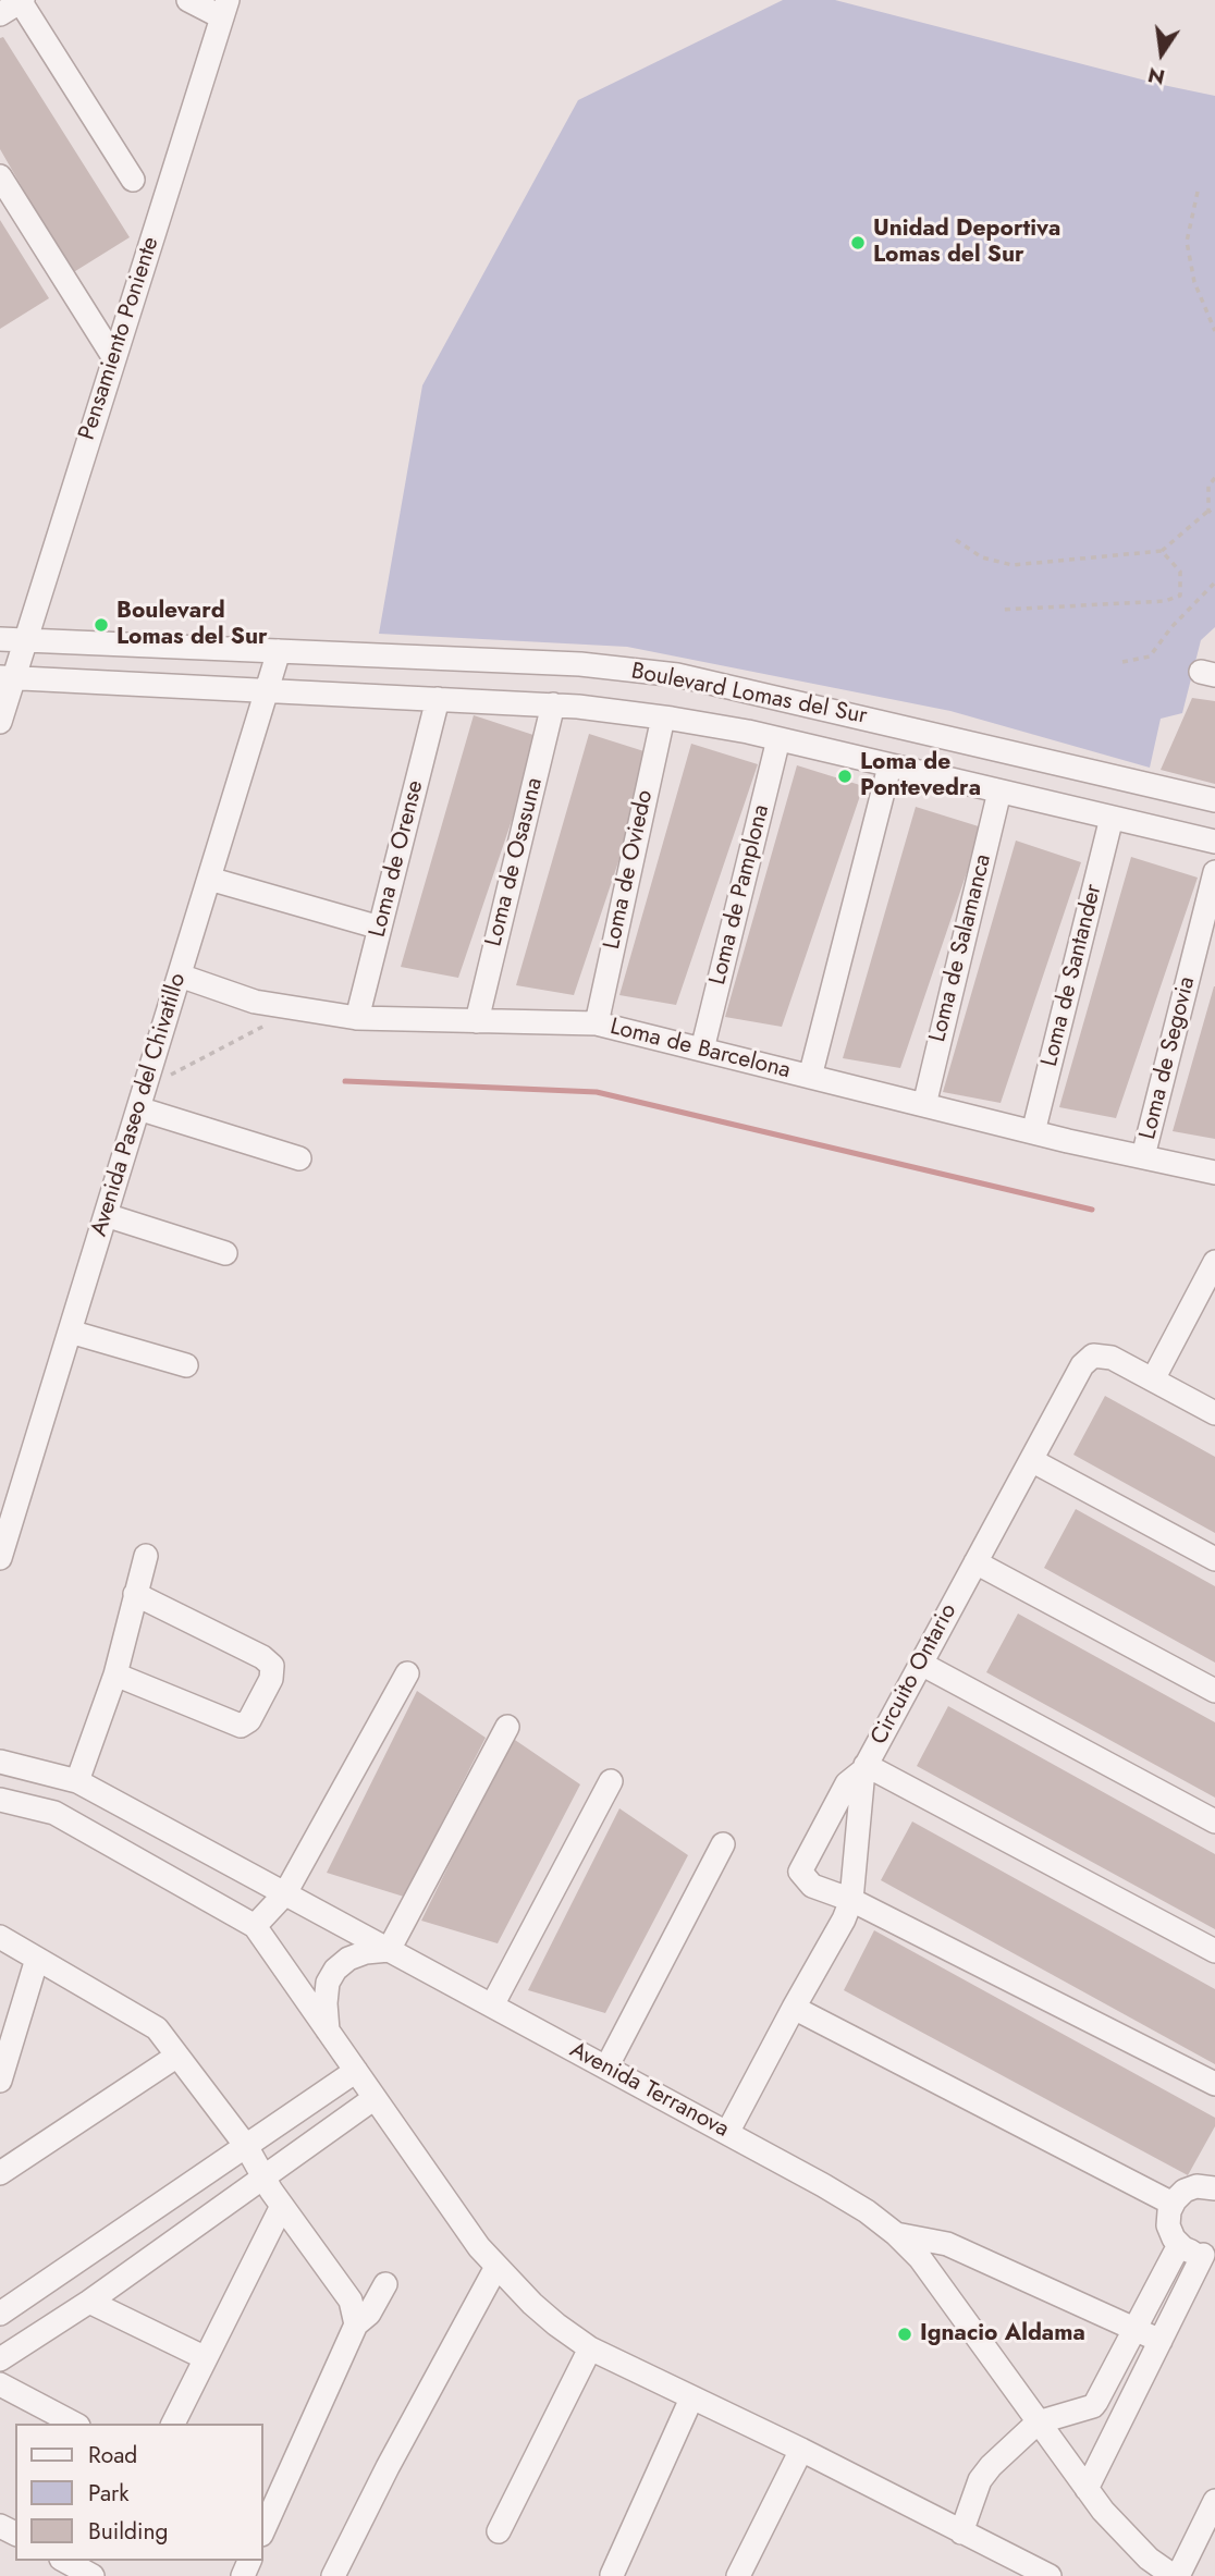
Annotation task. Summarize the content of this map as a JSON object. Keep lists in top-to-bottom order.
{
  "streets": {
    "street": [
      "Pensamiento Poniente",
      "Boulevard Lomas del Sur",
      "Loma de Orense",
      "Loma de Osasuna",
      "Loma de Oviedo",
      "Loma de Pamplona",
      "Loma de Salamanca",
      "Loma de Santander",
      "Loma de Barcelona",
      "Loma de Segovia",
      "Avenida Paseo del Chivatillo",
      "Circuito Ontario",
      "Avenida Terranova"
    ]
  },
  "crossings": [
    ["Pensamiento Poniente", "Boulevard Lomas del Sur"],
    ["Boulevard Lomas del Sur", "Loma de Orense"],
    ["Boulevard Lomas del Sur", "Loma de Osasuna"],
    ["Boulevard Lomas del Sur", "Loma de Oviedo"],
    ["Boulevard Lomas del Sur", "Loma de Pamplona"],
    ["Boulevard Lomas del Sur", "Loma de Salamanca"],
    ["Boulevard Lomas del Sur", "Loma de Santander"],
    ["Boulevard Lomas del Sur", "Avenida Paseo del Chivatillo"],
    ["Loma de Orense", "Loma de Barcelona"],
    ["Loma de Osasuna", "Loma de Barcelona"],
    ["Loma de Oviedo", "Loma de Barcelona"],
    ["Loma de Pamplona", "Loma de Barcelona"],
    ["Loma de Salamanca", "Loma de Barcelona"],
    ["Loma de Santander", "Loma de Barcelona"],
    ["Loma de Barcelona", "Loma de Segovia"],
    ["Loma de Barcelona", "Avenida Paseo del Chivatillo"],
    ["Circuito Ontario", "Avenida Terranova"]
  ],
  "places": [
    "Unidad Deportiva Lomas del Sur",
    "Boulevard Lomas del Sur",
    "Loma de Pontevedra",
    "Ignacio Aldama"
  ],
  "legend": ["Road", "Park", "Building"],
  "north": "bottom"
}
